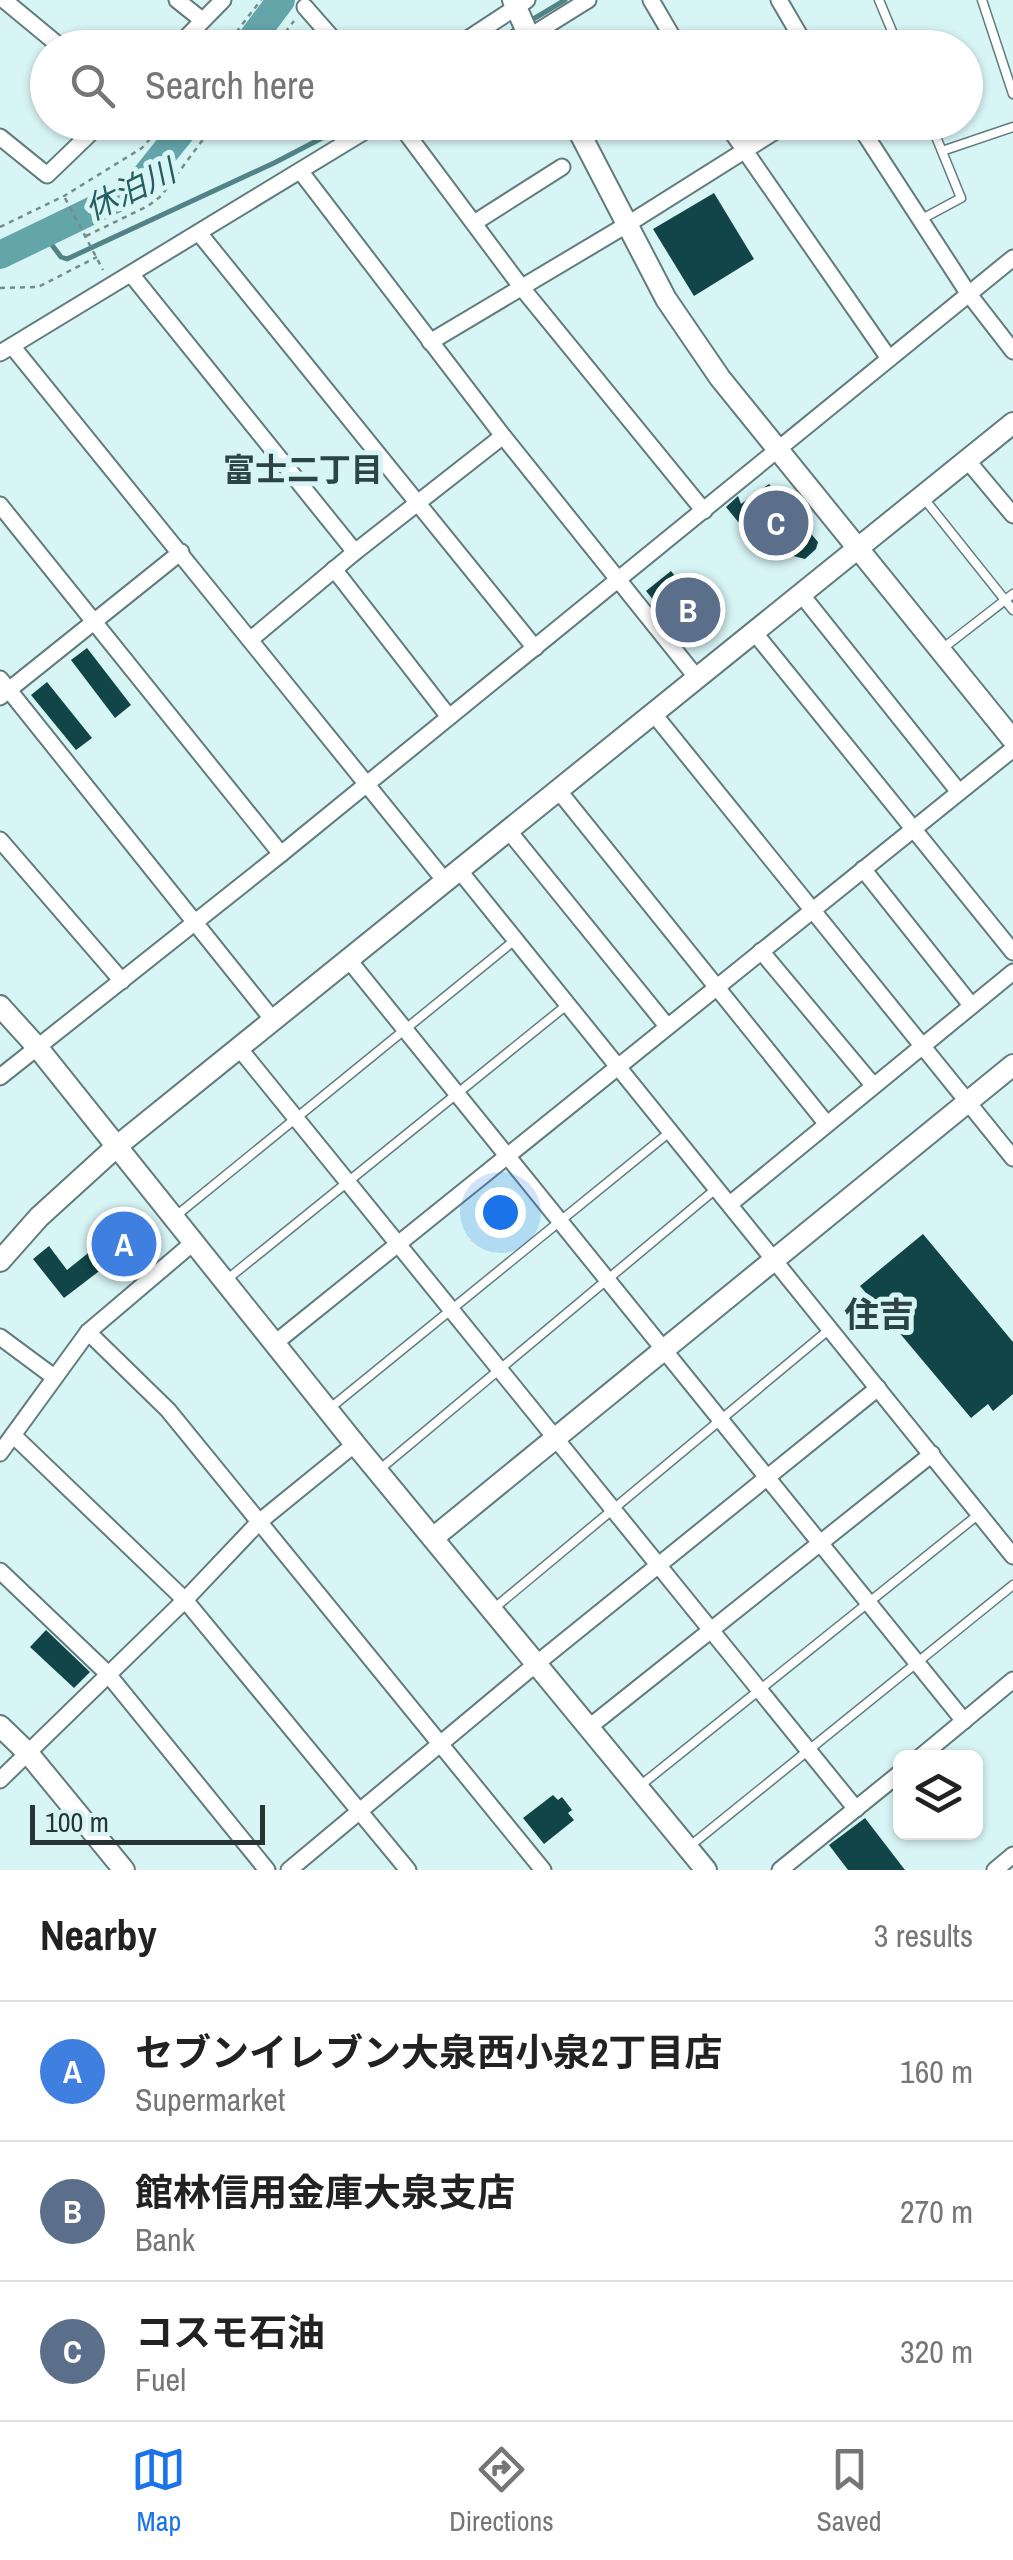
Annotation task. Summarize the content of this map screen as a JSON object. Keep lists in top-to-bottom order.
{
  "districts": ["富士二丁目", "住吉"],
  "water": ["休泊川"],
  "scale_bar": "100 m",
  "page": {
    "search": "Search here",
    "pins": ["C", "B", "A"],
    "scale": "100 m",
    "heading": ["Nearby", "3 results"],
    "list": [
      {
        "mark": "A",
        "name": "セブンイレブン大泉西小泉2丁目店",
        "note": "Supermarket",
        "value": "160 m"
      },
      {
        "mark": "B",
        "name": "館林信用金庫大泉支店",
        "note": "Bank",
        "value": "270 m"
      },
      {
        "mark": "C",
        "name": "コスモ石油",
        "note": "Fuel",
        "value": "320 m"
      }
    ],
    "nav": ["Map", "Directions", "Saved"]
  }
}
